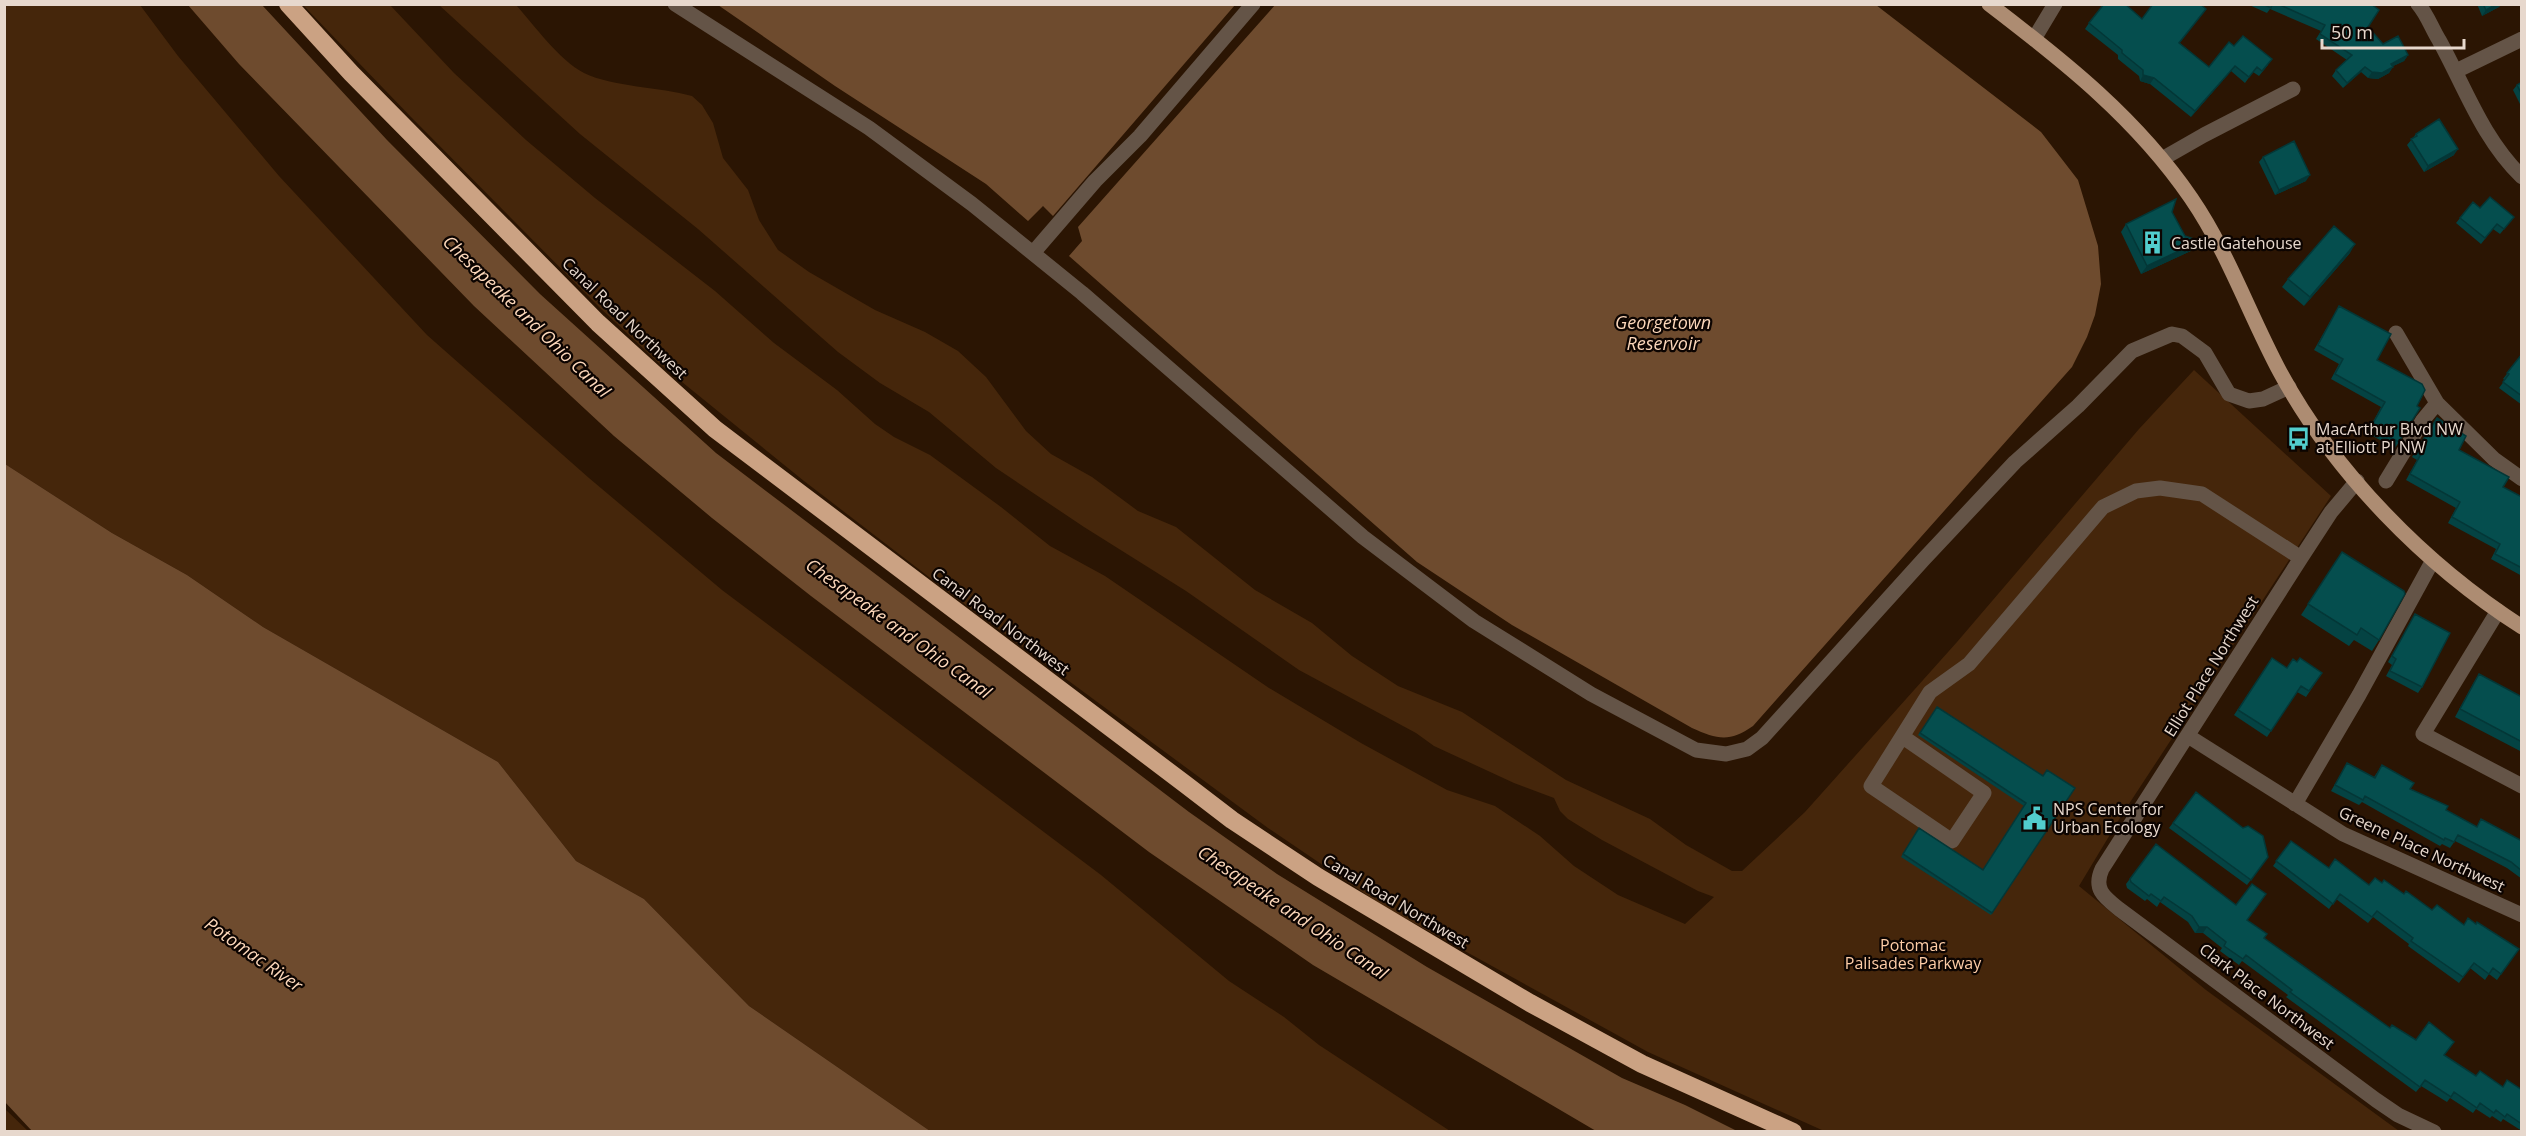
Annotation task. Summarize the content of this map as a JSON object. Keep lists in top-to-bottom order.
{
  "streets": {
    "highway": ["Canal Road Northwest"],
    "street": ["Elliot Place Northwest", "Greene Place Northwest", "Clark Place Northwest"]
  },
  "crossings": [
    ["Elliot Place Northwest", "Greene Place Northwest"],
    ["Elliot Place Northwest", "Clark Place Northwest"]
  ],
  "water": ["Chesapeake and Ohio Canal", "Georgetown Reservoir", "Potomac River"],
  "parks": ["Potomac Palisades Parkway"],
  "places": {
    "building": ["Castle Gatehouse"],
    "bus stop": ["MacArthur Blvd NW at Elliott Pl NW"],
    "public building": ["NPS Center for Urban Ecology"]
  },
  "scale_bar": "50 m"
}
